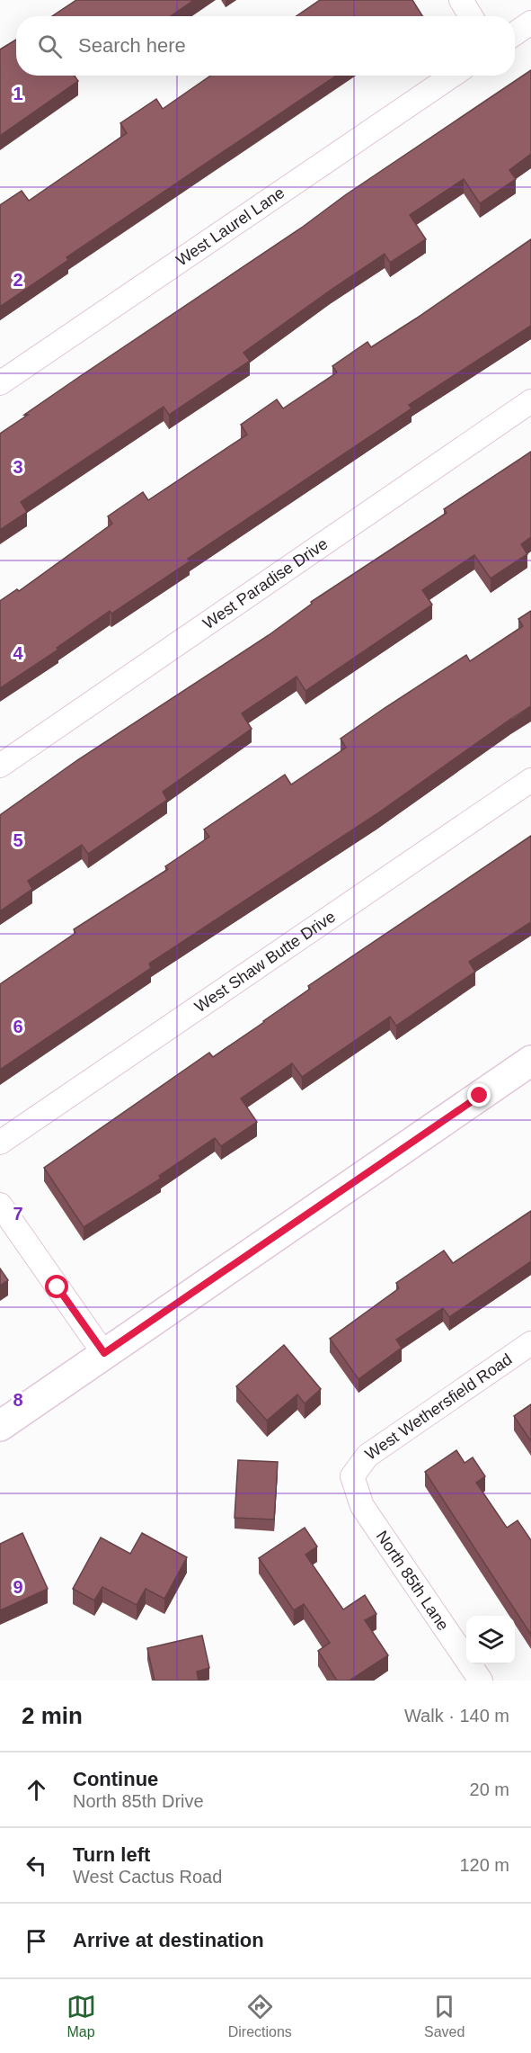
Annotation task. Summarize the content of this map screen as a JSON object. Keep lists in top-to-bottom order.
{
  "streets": {
    "street": [
      "West Laurel Lane",
      "West Paradise Drive",
      "West Shaw Butte Drive",
      "West Wethersfield Road",
      "North 85th Lane"
    ]
  },
  "crossings": [
    ["West Wethersfield Road", "North 85th Lane"]
  ],
  "page": {
    "search": "Search here",
    "heading": ["2 min", "Walk · 140 m"],
    "list": [
      ["Continue", "North 85th Drive", "20 m"],
      ["Turn left", "West Cactus Road", "120 m"],
      "Arrive at destination"
    ],
    "nav": ["Map", "Directions", "Saved"]
  },
  "grid": {
    "rows": [
      "1",
      "2",
      "3",
      "4",
      "5",
      "6",
      "7",
      "8",
      "9"
    ]
  }
}
